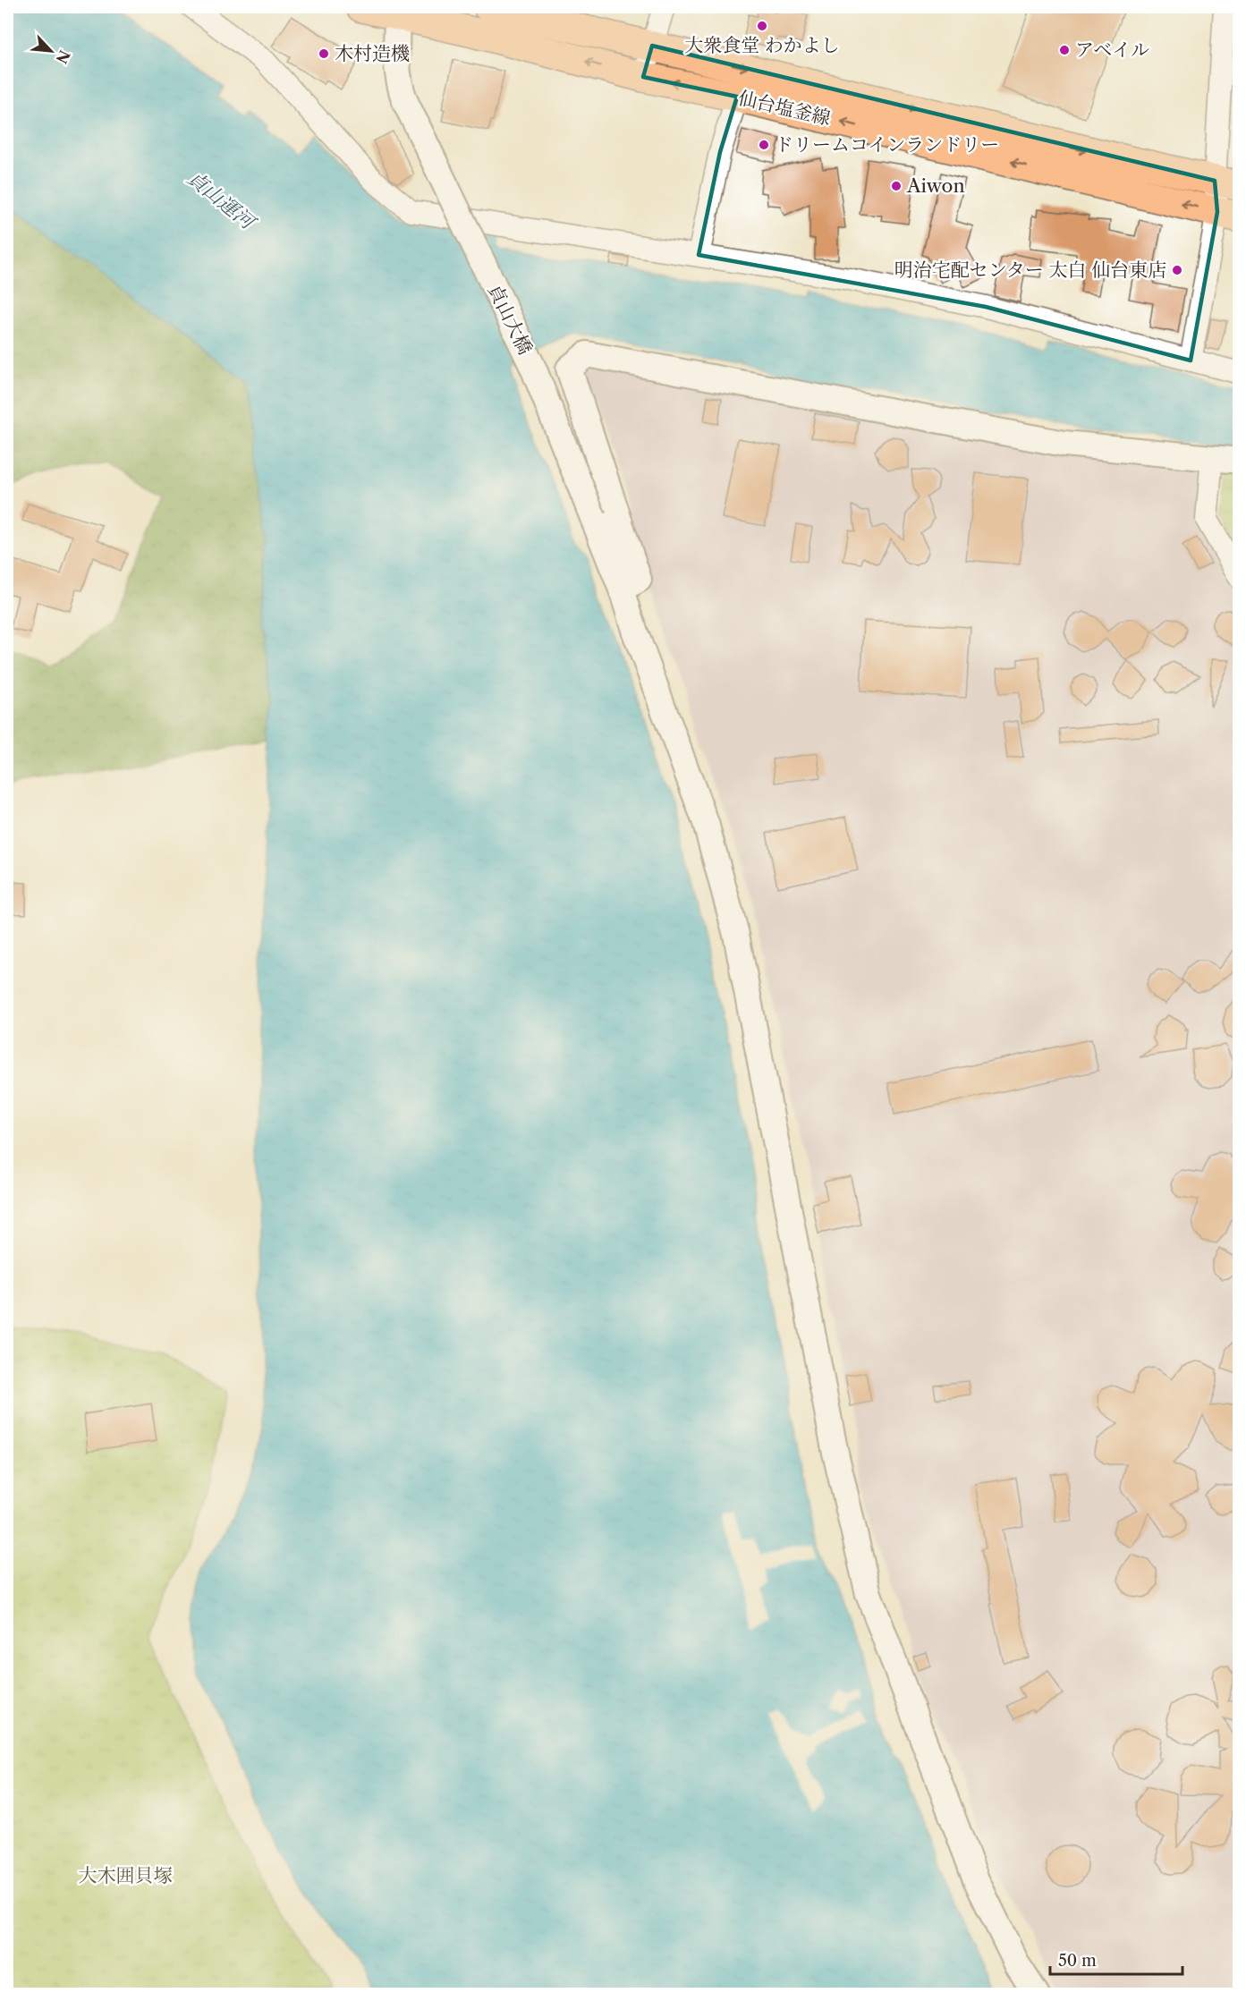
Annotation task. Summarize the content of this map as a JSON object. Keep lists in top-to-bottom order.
{
  "streets": {
    "main road": ["仙台塩釜線"],
    "street": ["貞山大橋"]
  },
  "crossings": [
    ["仙台塩釜線", "貞山大橋"]
  ],
  "water": ["貞山運河"],
  "parks": ["大木囲貝塚"],
  "places": [
    "大衆食堂 わかよし",
    "アベイル",
    "木村造機",
    "ドリームコインランドリー",
    "Aiwon",
    "明治宅配センター 太白 仙台東店"
  ],
  "scale_bar": "50 m",
  "north": "bottom right"
}
